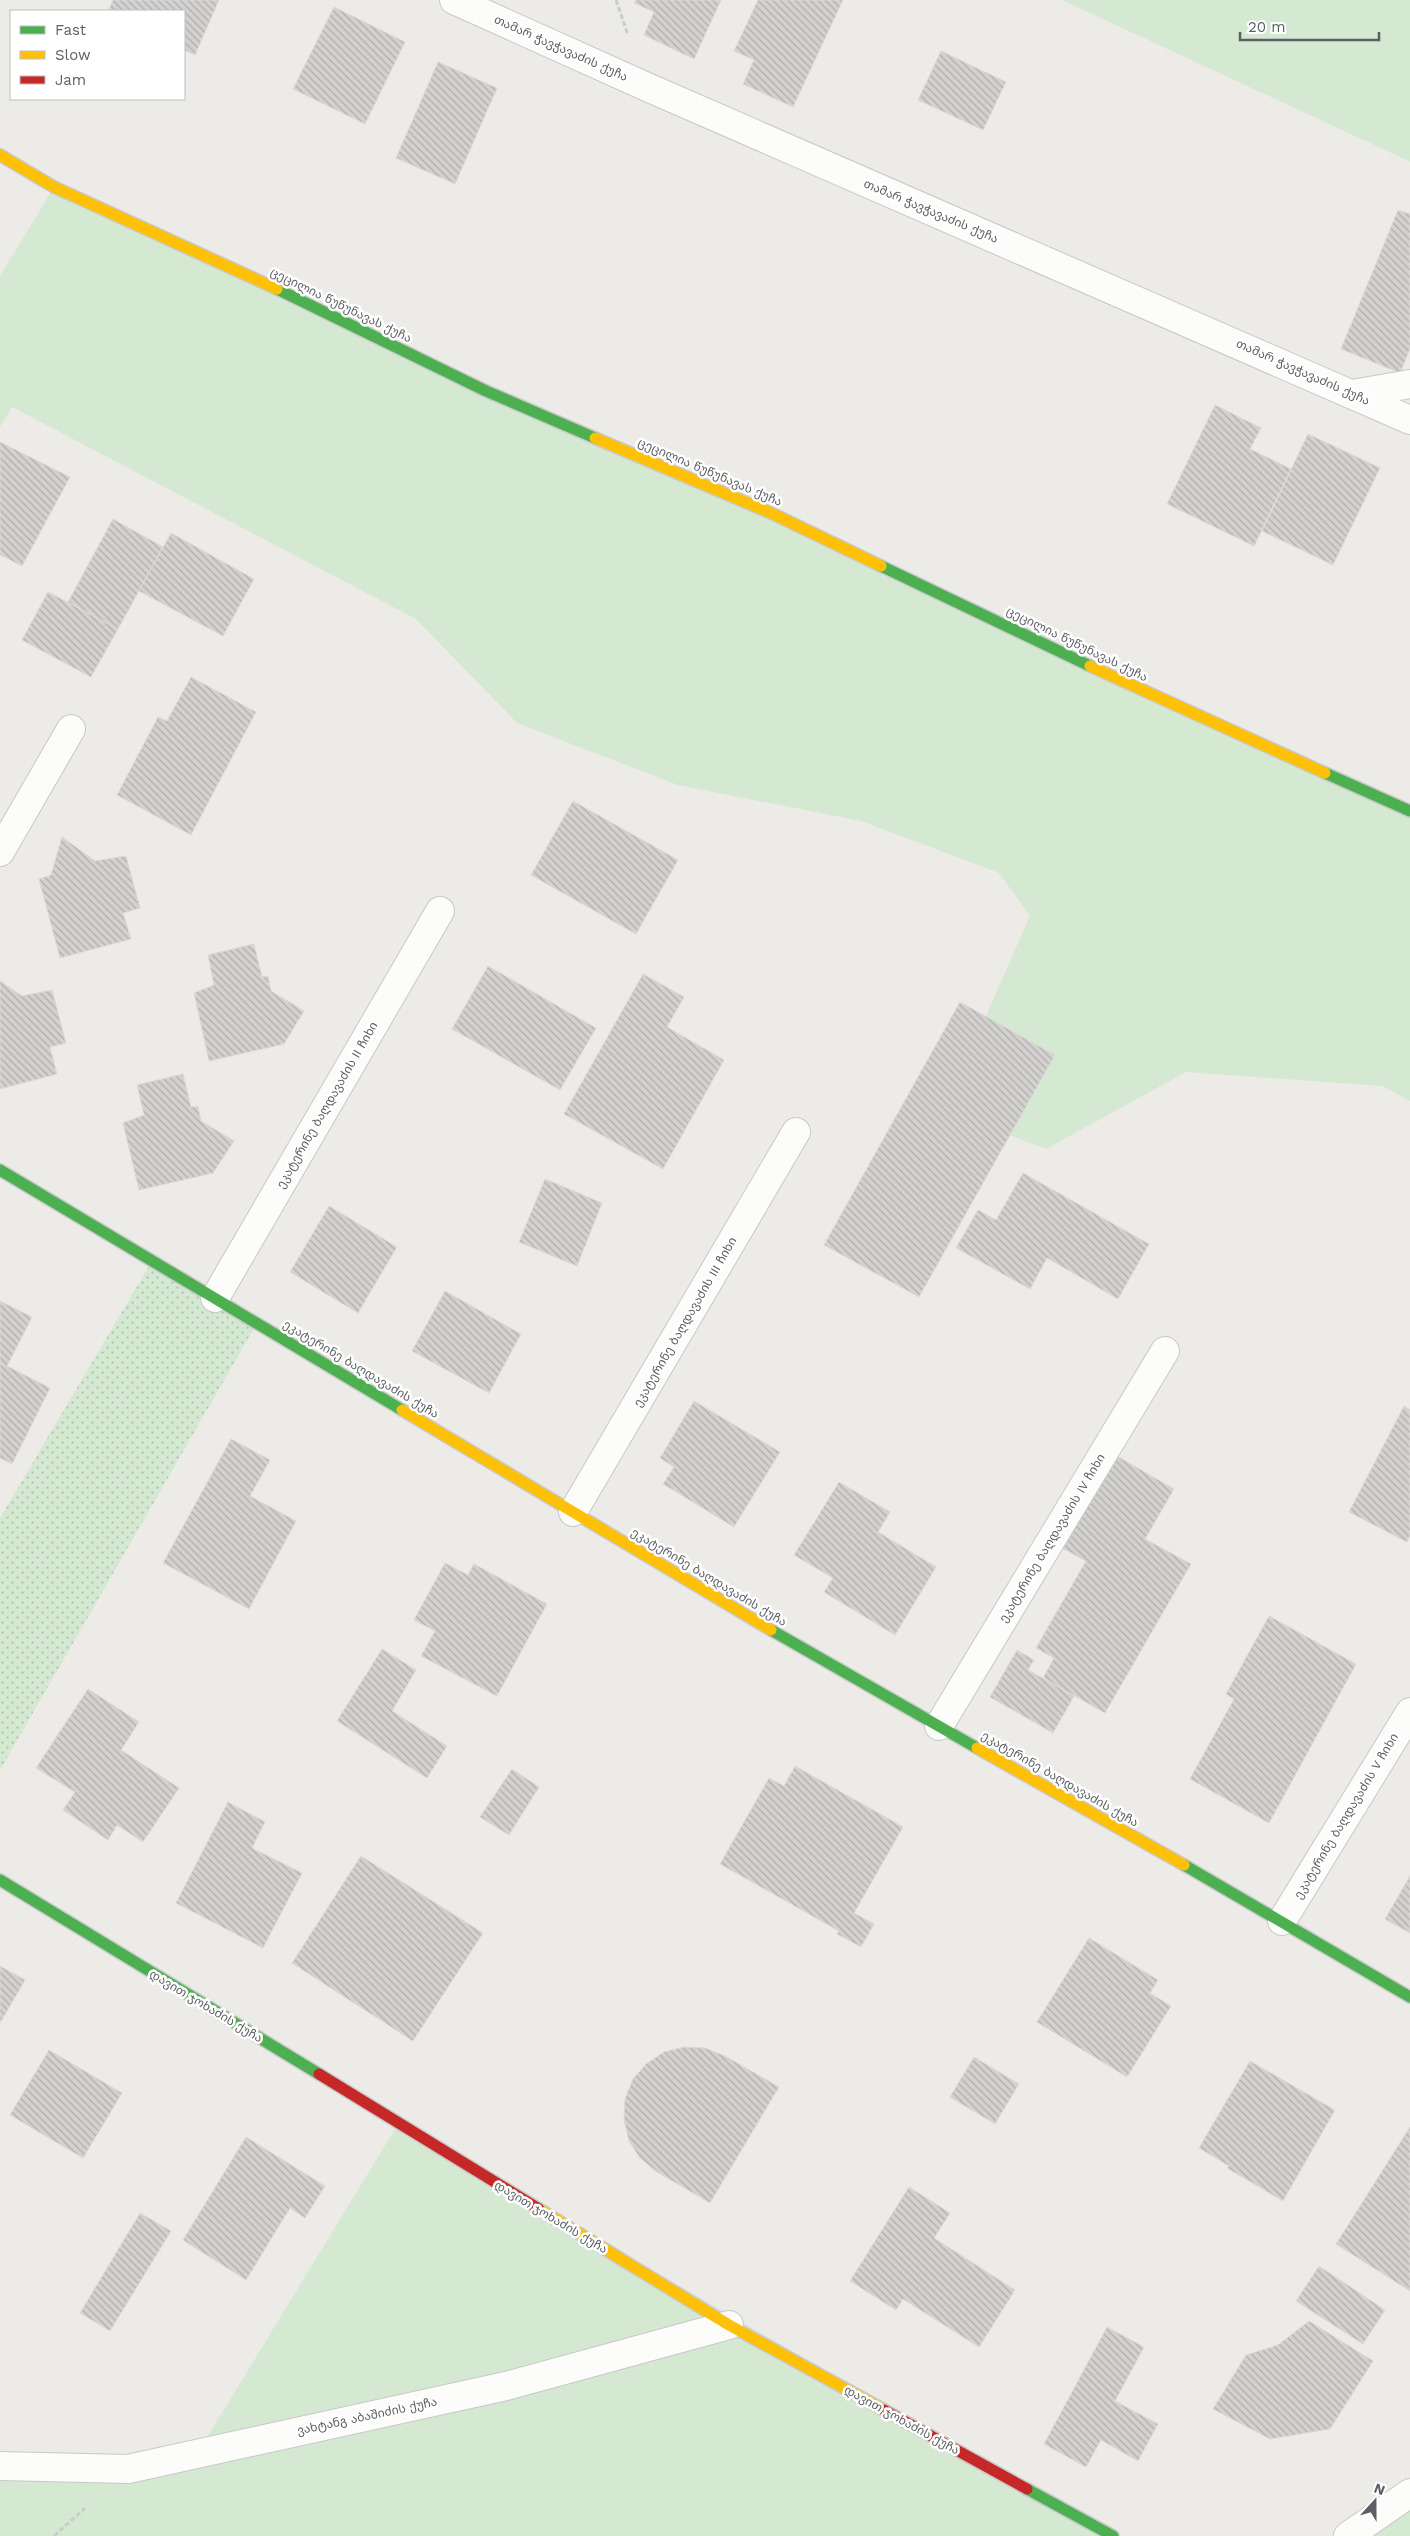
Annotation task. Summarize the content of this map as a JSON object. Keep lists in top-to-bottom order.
{
  "streets": {
    "street": [
      "თამარ ჭავჭავაძის ქუჩა",
      "ცეცილია წუწუნავას ქუჩა",
      "ეკატერინე ბაღდავაძის II ჩიხი",
      "ეკატერინე ბაღდავაძის III ჩიხი",
      "ეკატერინე ბაღდავაძის ქუჩა",
      "ეკატერინე ბაღდავაძის IV ჩიხი",
      "ეკატერინე ბაღდავაძის V ჩიხი",
      "დავით ჯოხაძის ქუჩა",
      "ვახტანგ აბაშიძის ქუჩა"
    ]
  },
  "crossings": [
    ["ეკატერინე ბაღდავაძის II ჩიხი", "ეკატერინე ბაღდავაძის ქუჩა"],
    ["ეკატერინე ბაღდავაძის III ჩიხი", "ეკატერინე ბაღდავაძის ქუჩა"],
    ["ეკატერინე ბაღდავაძის ქუჩა", "ეკატერინე ბაღდავაძის IV ჩიხი"],
    ["ეკატერინე ბაღდავაძის ქუჩა", "ეკატერინე ბაღდავაძის V ჩიხი"],
    ["დავით ჯოხაძის ქუჩა", "ვახტანგ აბაშიძის ქუჩა"]
  ],
  "legend": ["Fast", "Slow", "Jam"],
  "scale_bar": "20 m",
  "north": "top"
}
